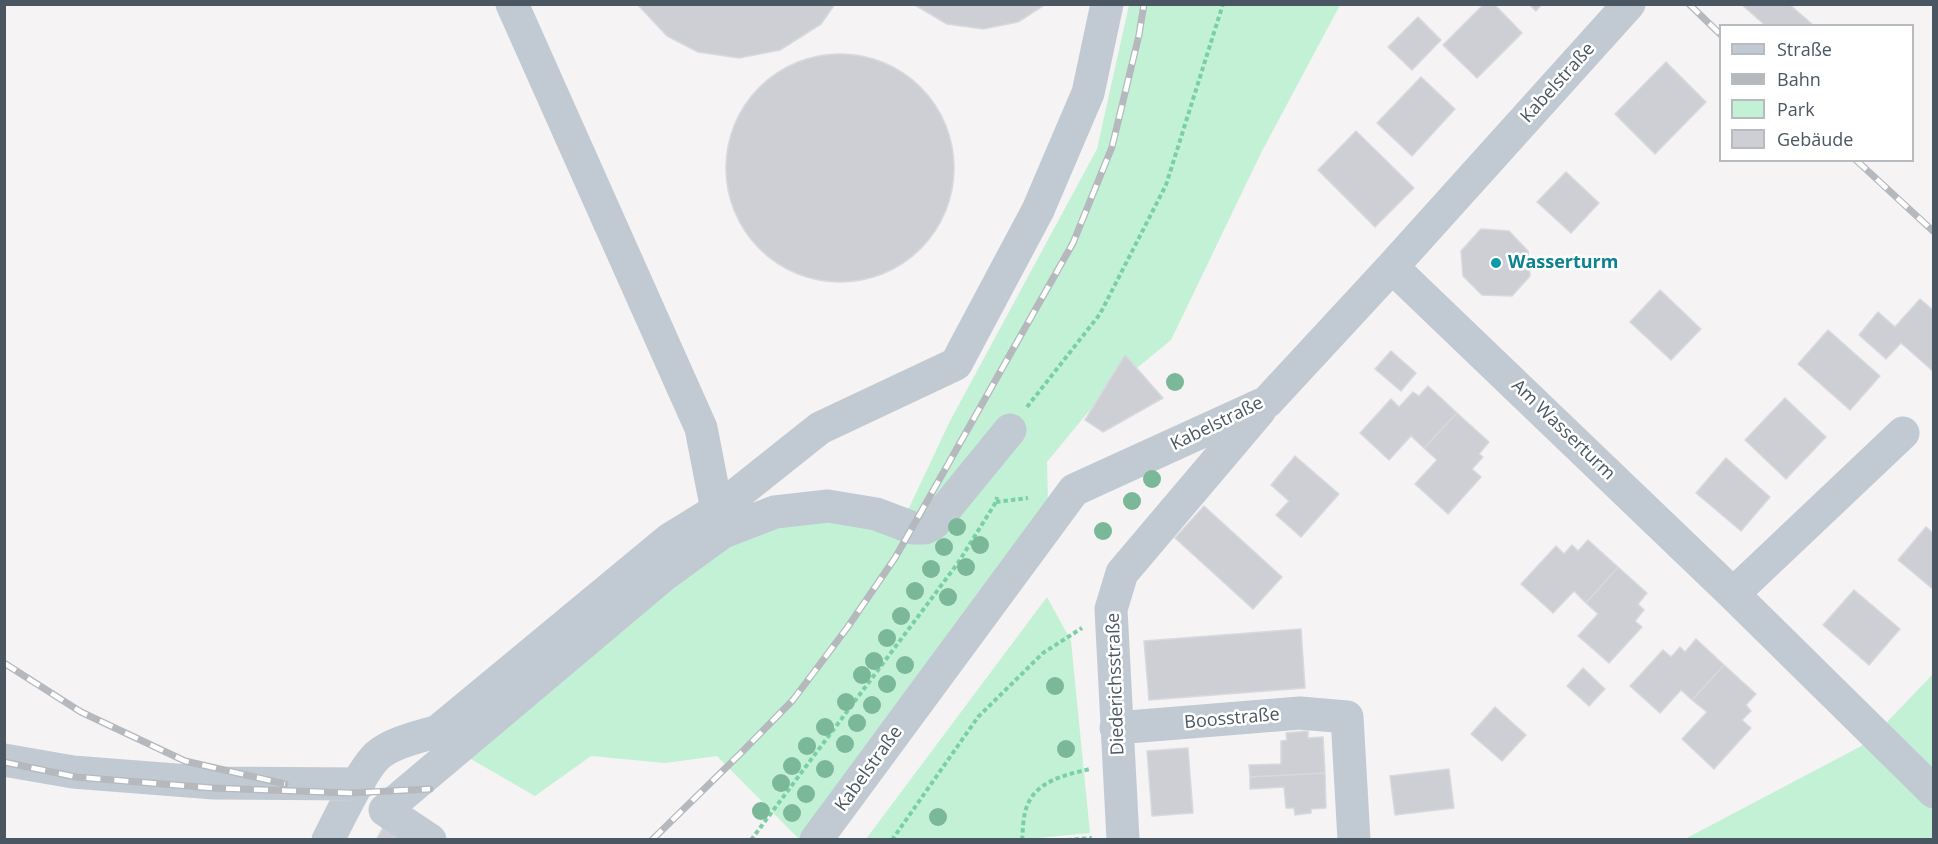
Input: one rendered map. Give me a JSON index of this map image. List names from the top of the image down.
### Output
{
  "streets": {
    "street": [
      "Kabelstraße",
      "Am Wasserturm",
      "Diederichsstraße",
      "Boosstraße"
    ]
  },
  "crossings": [
    ["Kabelstraße", "Am Wasserturm"],
    ["Kabelstraße", "Diederichsstraße"],
    ["Diederichsstraße", "Boosstraße"]
  ],
  "places": ["Wasserturm"],
  "legend": [
    "Straße",
    "Bahn",
    "Park",
    "Gebäude"
  ]
}
